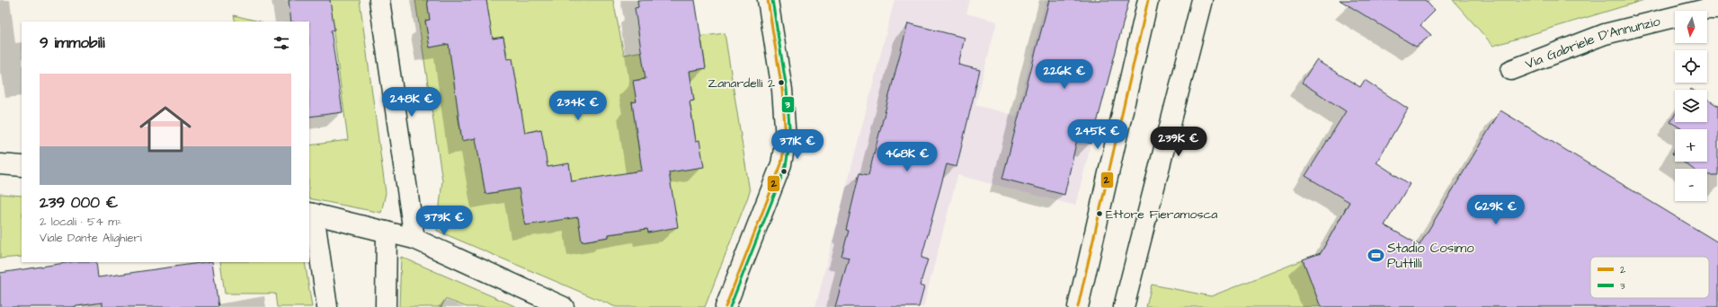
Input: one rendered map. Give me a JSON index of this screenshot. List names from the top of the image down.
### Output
{
  "streets": {
    "street": ["Via Gabriele D'Annunzio"]
  },
  "places": {
    "other": ["Zanardelli 2", "Ettore Fieramosca"],
    "sports": ["Stadio Cosimo Puttilli"]
  },
  "lines": ["transit line 2", "transit line 3"],
  "legend": ["2", "3"],
  "north": "bottom",
  "page": {
    "map_buttons": ["+", "−"],
    "heading": "9 immobili",
    "price": [
      "226K €",
      "248K €",
      "234K €",
      "245K €",
      "239K €",
      "371K €",
      "468K €",
      "629K €",
      "373K €"
    ],
    "list": [
      {
        "name": "239 000 €",
        "note": "2 locali · 54 m² · Viale Dante Alighieri"
      }
    ]
  }
}
